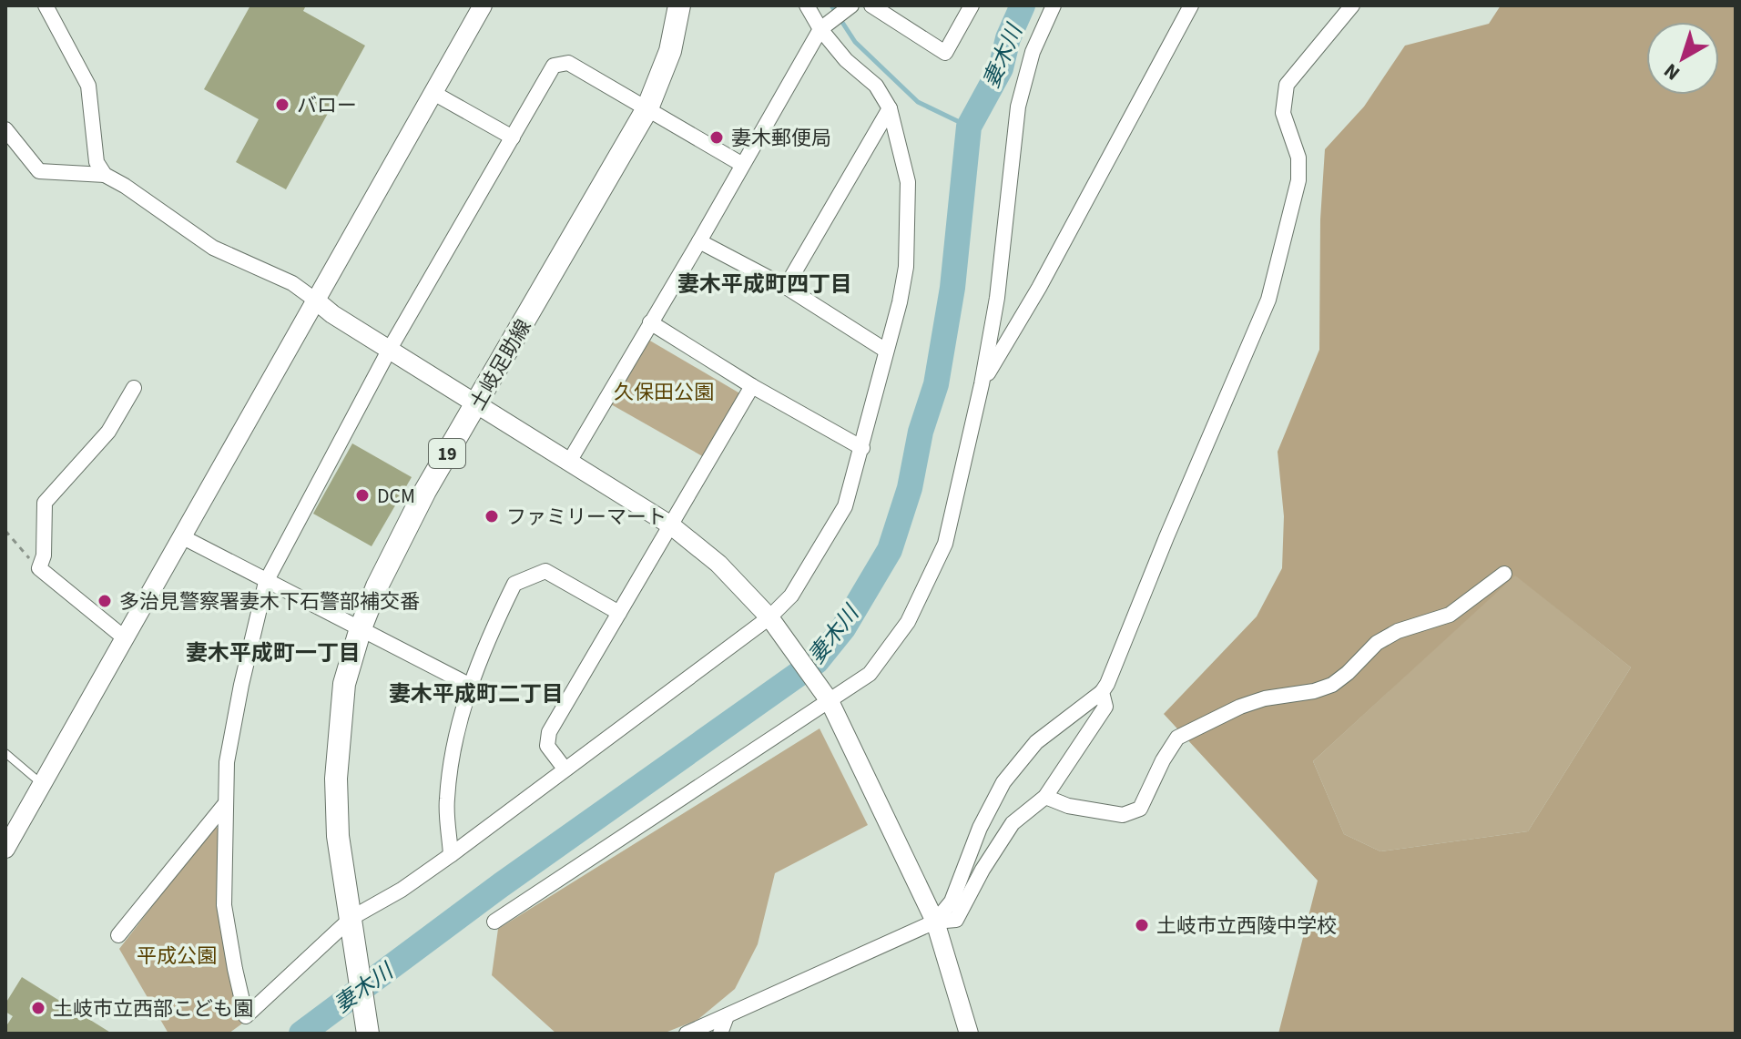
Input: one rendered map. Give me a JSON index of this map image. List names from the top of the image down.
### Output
{
  "streets": {
    "main road": ["土岐足助線", "19"]
  },
  "districts": ["妻木平成町四丁目", "妻木平成町一丁目", "妻木平成町二丁目"],
  "water": ["妻木川"],
  "parks": ["久保田公園", "平成公園"],
  "places": [
    "バロー",
    "妻木郵便局",
    "DCM",
    "ファミリーマート",
    "多治見警察署妻木下石警部補交番",
    "土岐市立西陵中学校",
    "土岐市立西部こども園"
  ],
  "north": "bottom left"
}
